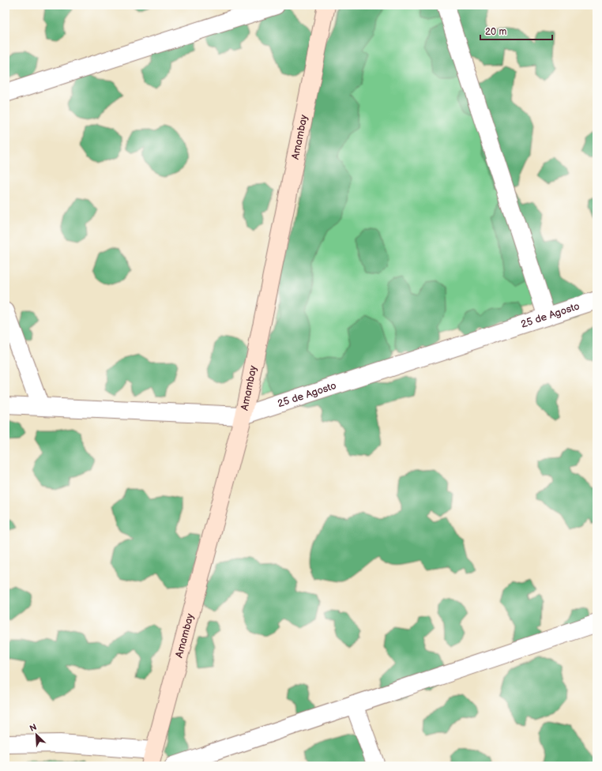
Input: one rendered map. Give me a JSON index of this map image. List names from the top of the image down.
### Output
{
  "streets": {
    "street": ["Amambay", "25 de Agosto"]
  },
  "crossings": [
    ["Amambay", "25 de Agosto"]
  ],
  "scale_bar": "20 m",
  "north": "top left"
}
